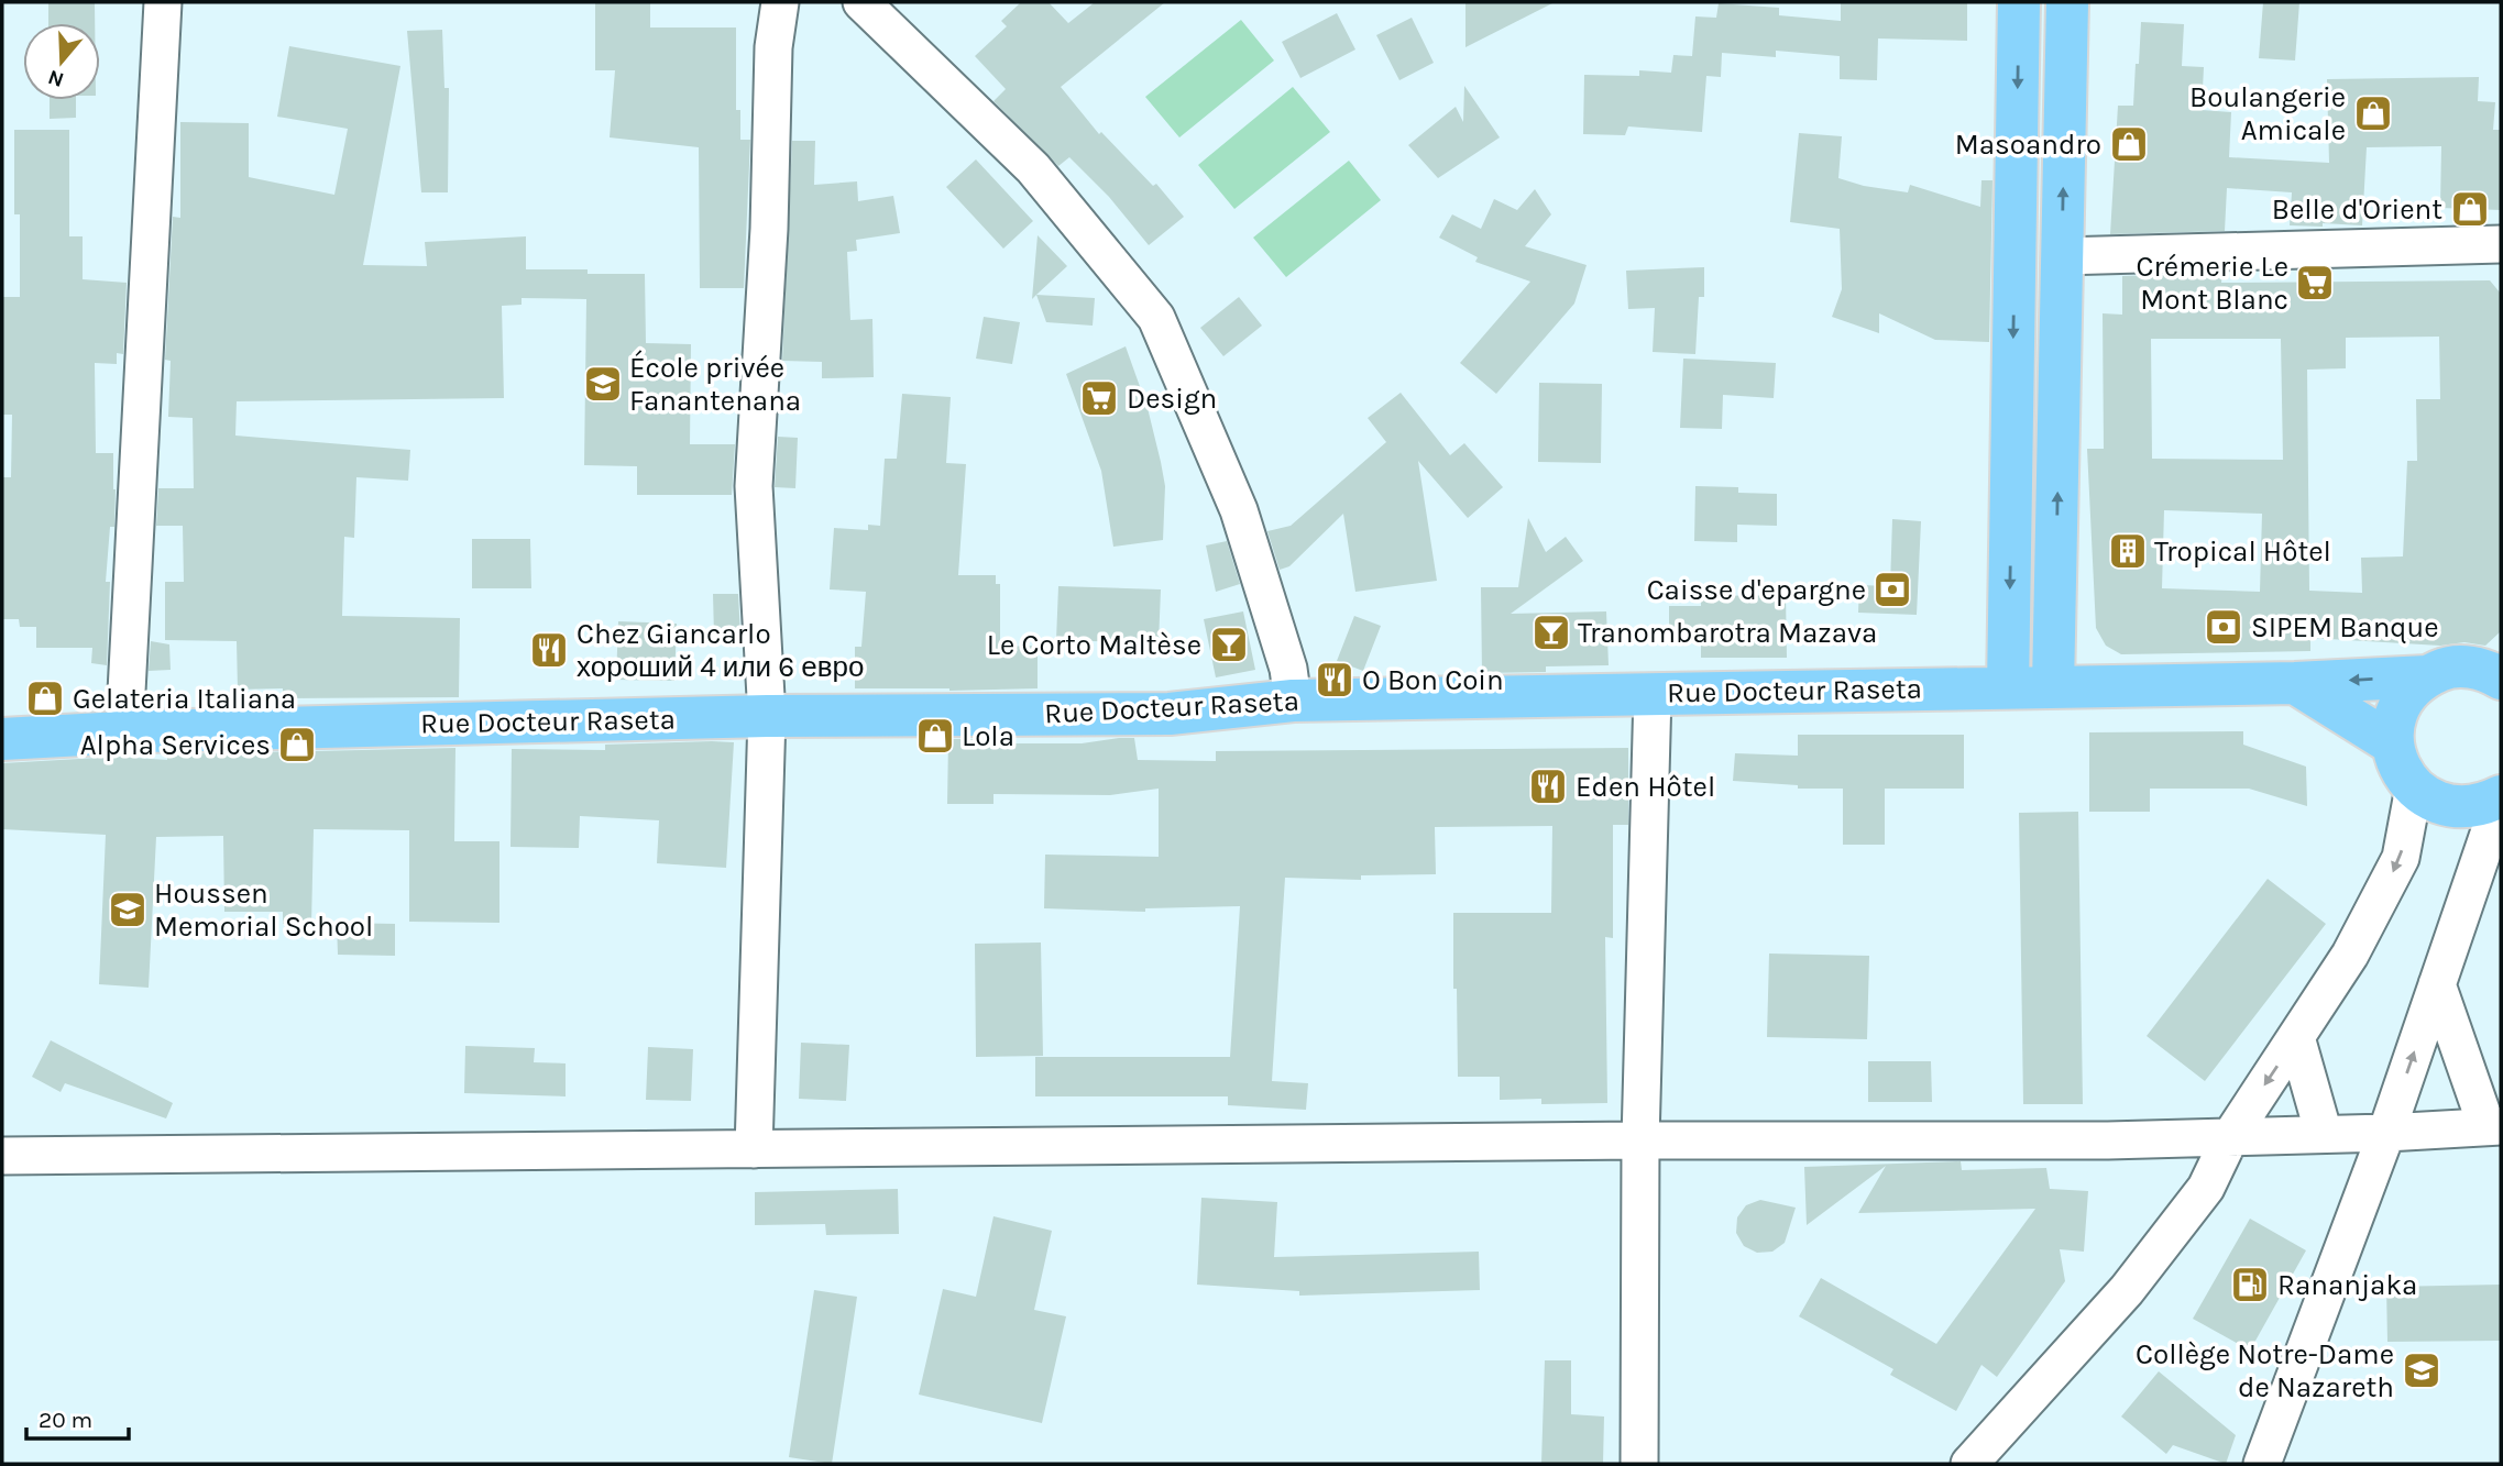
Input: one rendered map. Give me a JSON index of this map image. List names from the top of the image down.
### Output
{
  "streets": {
    "main road": ["Rue Docteur Raseta"]
  },
  "places": {
    "shop": [
      "Boulangerie Amicale",
      "Masoandro",
      "Belle d'Orient",
      "Gelateria Italiana",
      "Lola",
      "Alpha Services"
    ],
    "supermarket": ["Crémerie Le Mont Blanc", "Design"],
    "school or university": ["École privée Fanantenana", "Houssen Memorial School", "Collège Notre-Dame de Nazareth"],
    "building": ["Tropical Hôtel"],
    "bank": ["Caisse d'epargne", "SIPEM Banque"],
    "bar": ["Tranombarotra Mazava", "Le Corto Maltèse"],
    "restaurant": ["Chez Giancarlo хороший 4 или 6 евро", "O Bon Coin", "Eden Hôtel"],
    "fuel station": ["Rananjaka"]
  },
  "scale_bar": "20 m",
  "north": "bottom"
}
